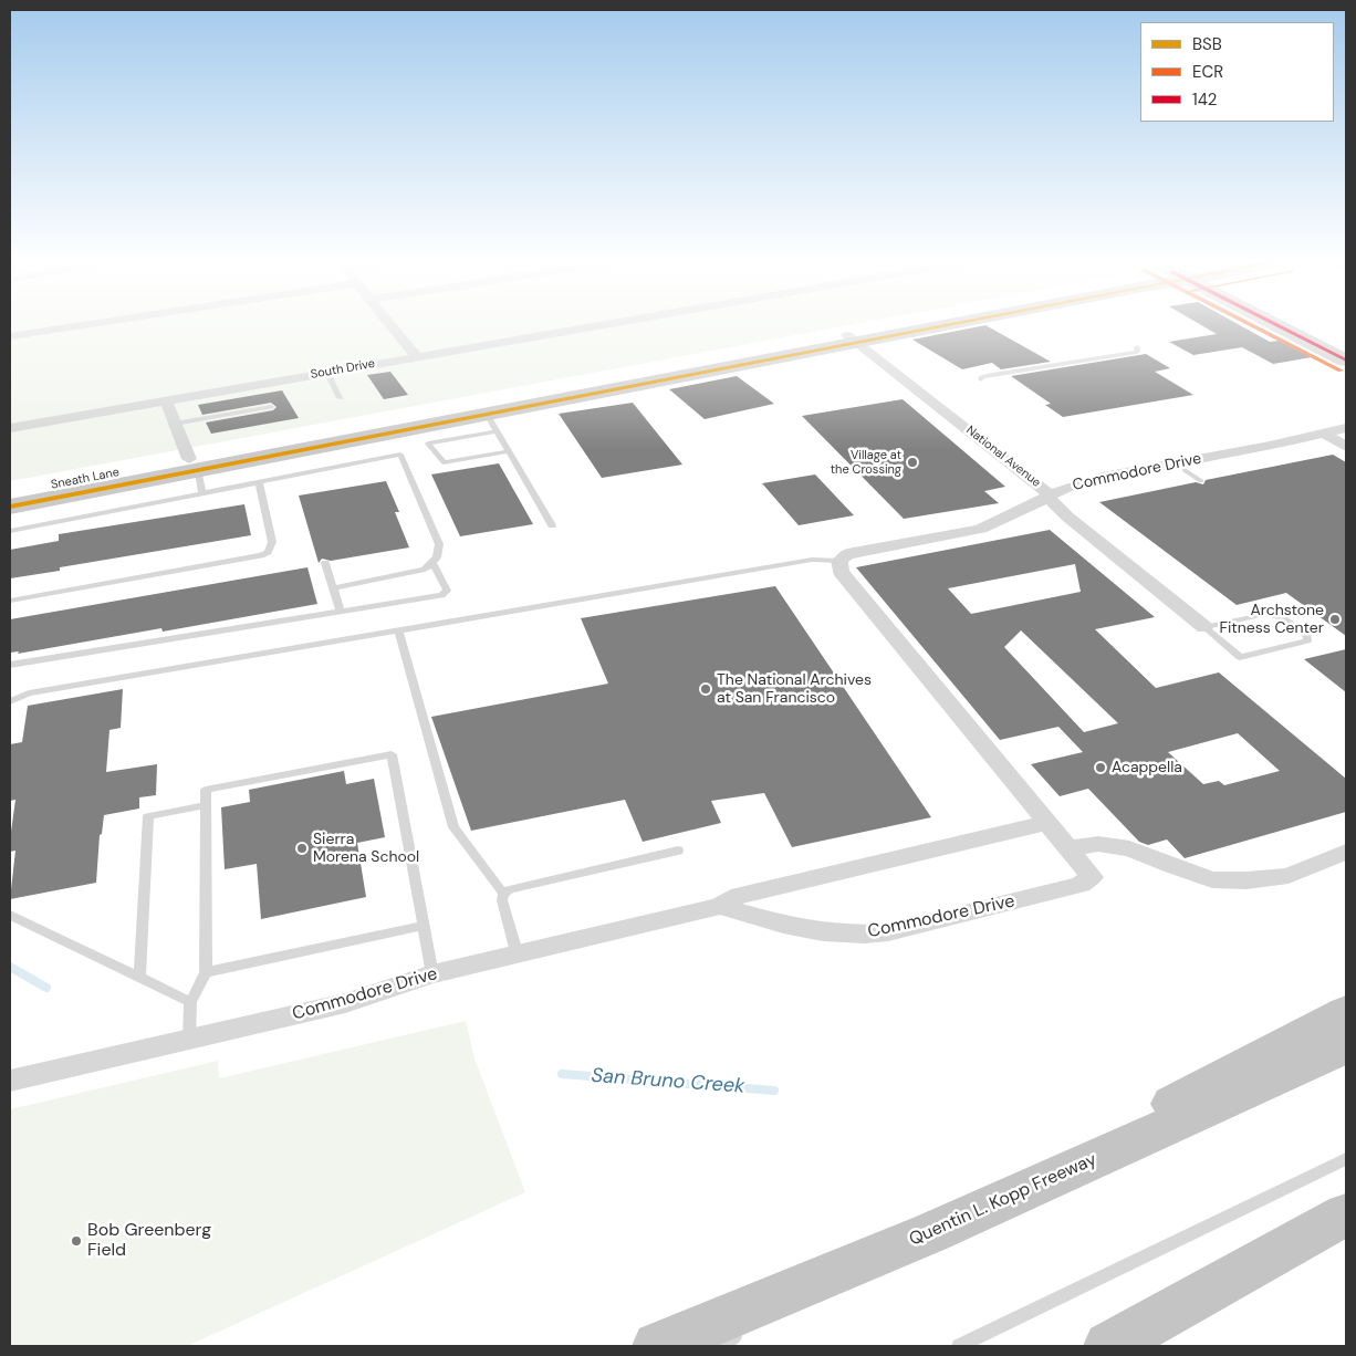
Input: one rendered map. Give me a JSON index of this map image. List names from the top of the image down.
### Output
{
  "streets": {
    "highway": ["Quentin L. Kopp Freeway"],
    "main road": ["Sneath Lane"],
    "street": ["South Drive", "National Avenue", "Commodore Drive"]
  },
  "crossings": [
    ["National Avenue", "Commodore Drive"],
    ["National Avenue", "Sneath Lane"]
  ],
  "water": ["San Bruno Creek"],
  "places": [
    "Village at the Crossing",
    "Archstone Fitness Center",
    "The National Archives at San Francisco",
    "Acappella",
    "Sierra Morena School",
    "Bob Greenberg Field"
  ],
  "lines": ["transit line BSB", "transit line ECR", "transit line 142"],
  "legend": ["BSB", "ECR", "142"]
}
